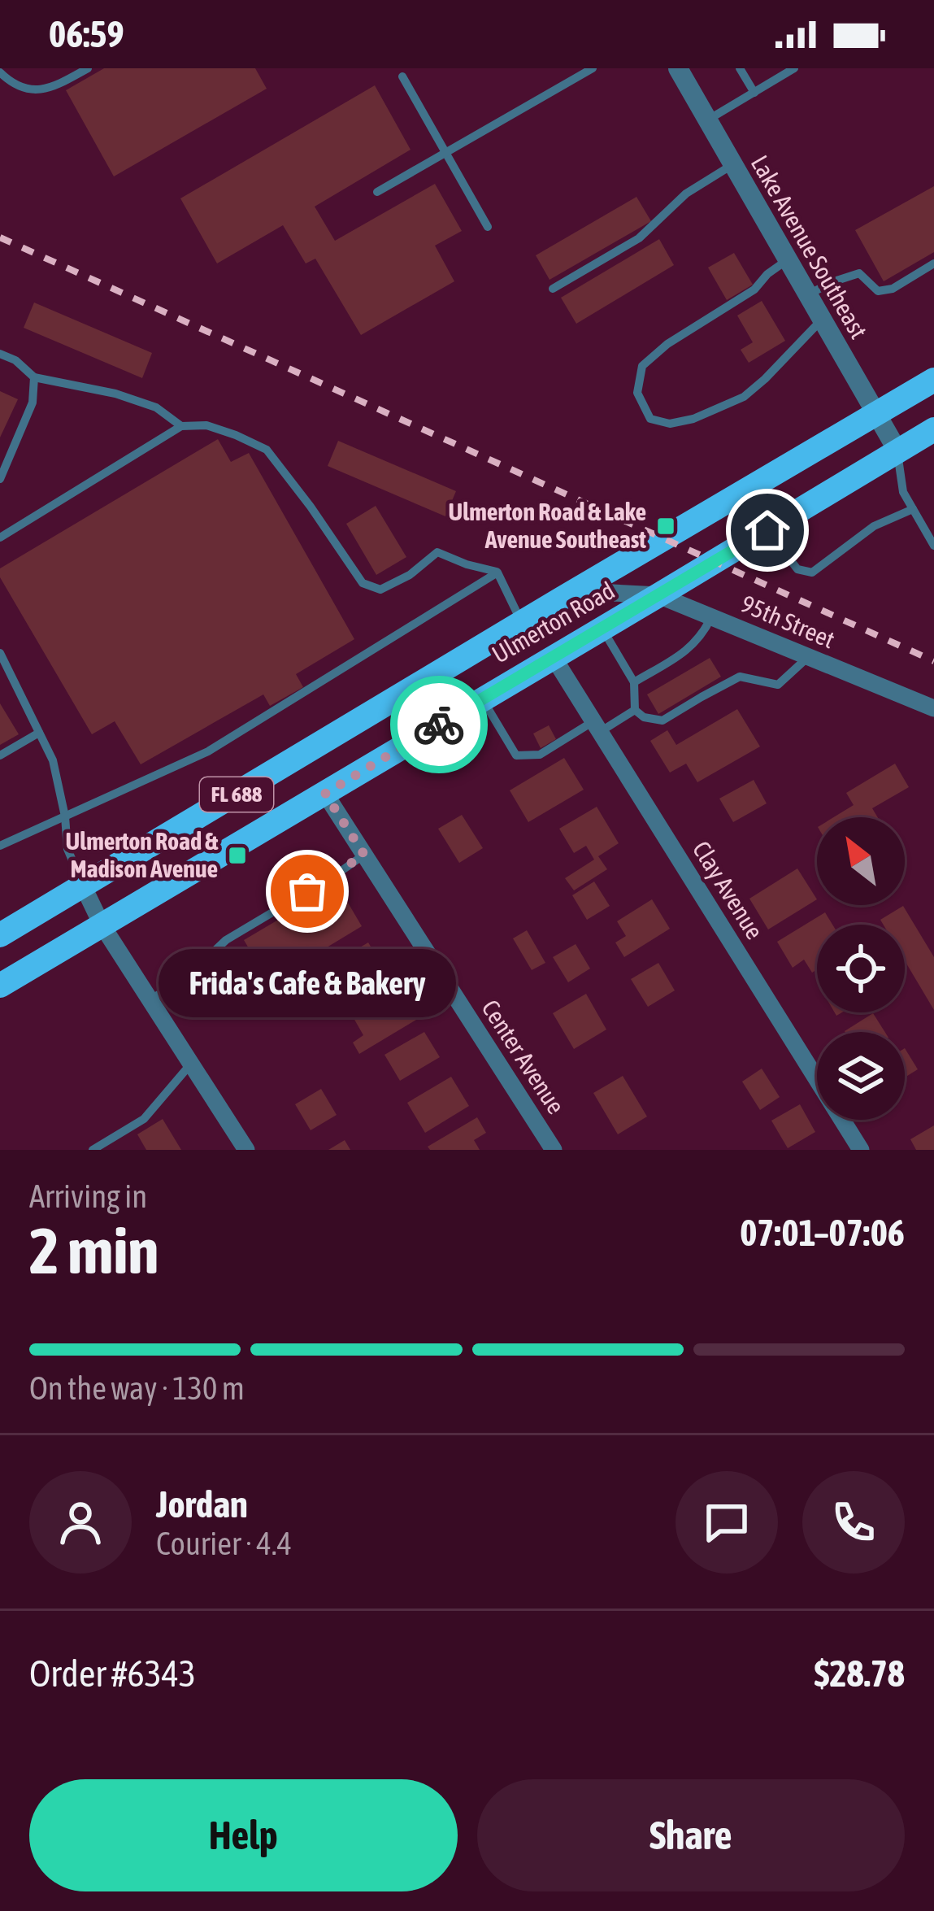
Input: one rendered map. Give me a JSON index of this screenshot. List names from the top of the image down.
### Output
{
  "streets": {
    "main road": ["Ulmerton Road", "FL 688"],
    "street": [
      "Lake Avenue Southeast",
      "95th Street",
      "Clay Avenue",
      "Center Avenue"
    ]
  },
  "crossings": [
    ["Lake Avenue Southeast", "Ulmerton Road"],
    ["95th Street", "Ulmerton Road"],
    ["Ulmerton Road", "Clay Avenue"],
    ["Ulmerton Road", "Center Avenue"]
  ],
  "places": {
    "transit": ["Ulmerton Road & Lake Avenue Southeast", "Ulmerton Road & Madison Avenue"],
    "other": ["Frida's Cafe & Bakery"]
  },
  "north": "top left",
  "page": {
    "status": "06:59",
    "bubble": "Frida's Cafe & Bakery",
    "heading": ["2 min", "Arriving in", "07:01–07:06"],
    "panel": [
      "Jordan",
      "Courier · 4.4",
      "Order #6343",
      "$28.78"
    ],
    "bar": "On the way · 130 m",
    "buttons": ["Help", "Share"]
  }
}
